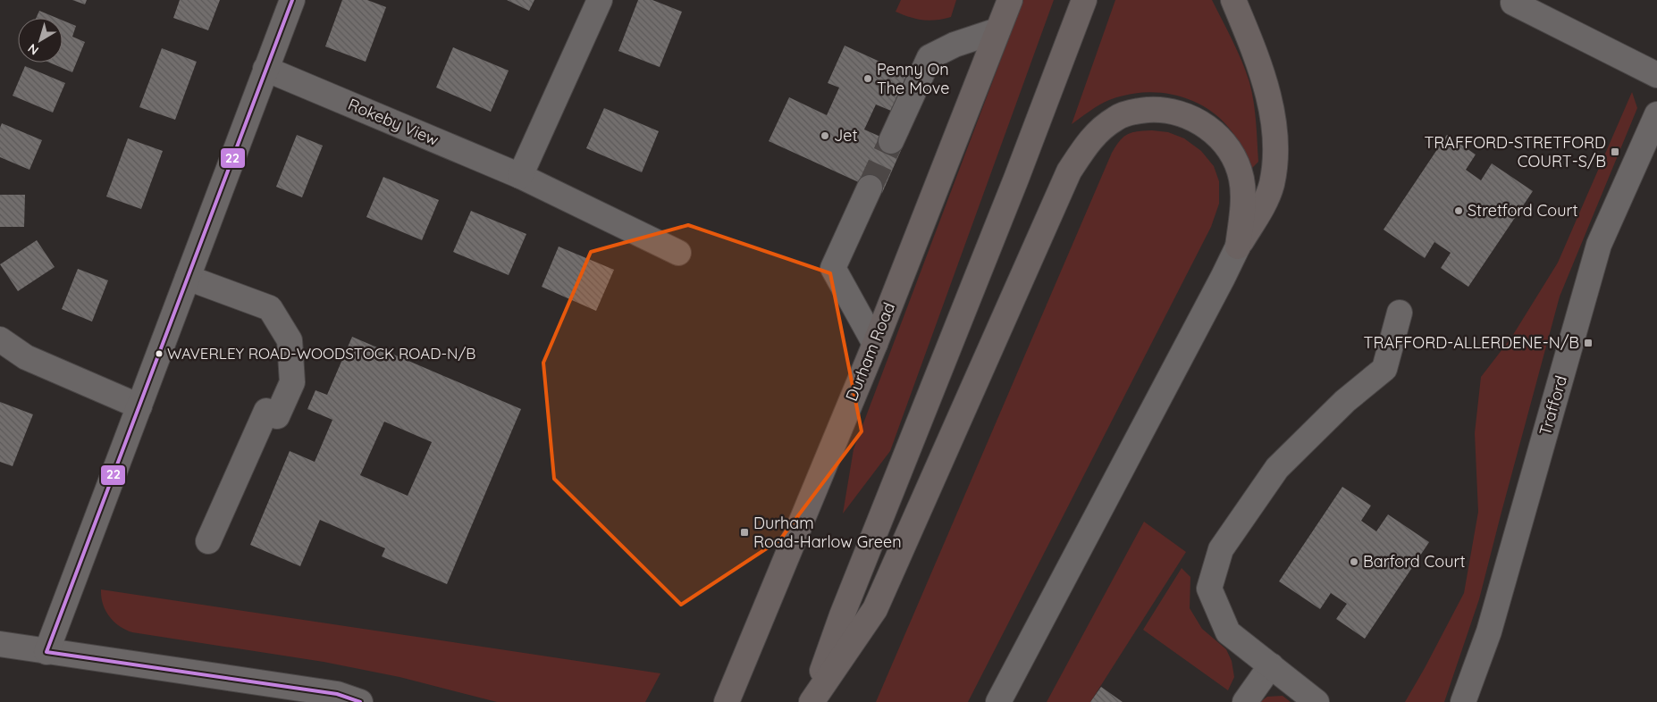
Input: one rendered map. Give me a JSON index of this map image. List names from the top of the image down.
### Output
{
  "streets": {
    "main road": ["Durham Road"],
    "street": ["Rokeby View", "Trafford"]
  },
  "places": {
    "other": [
      "Penny On The Move",
      "Jet",
      "Stretford Court",
      "WAVERLEY ROAD-WOODSTOCK ROAD-N/B",
      "Barford Court"
    ],
    "transit": ["TRAFFORD-STRETFORD COURT-S/B", "TRAFFORD-ALLERDENE-N/B", "Durham Road-Harlow Green"]
  },
  "lines": ["transit line 22"],
  "north": "bottom left"
}
